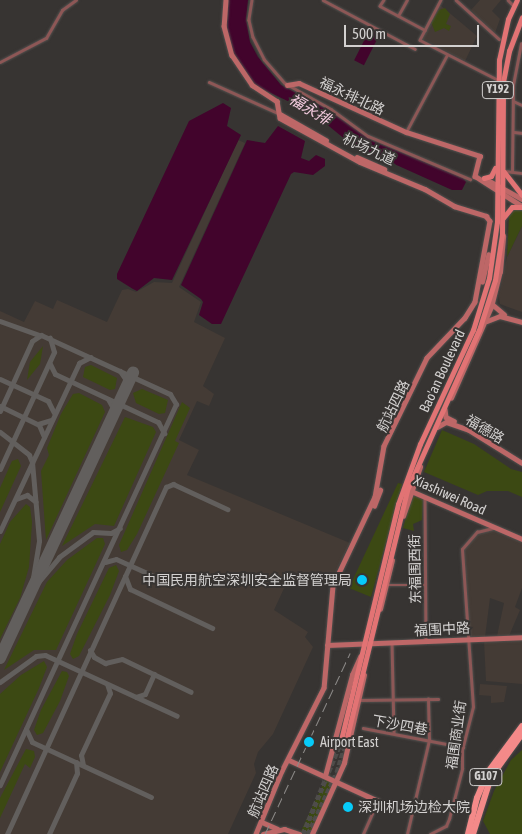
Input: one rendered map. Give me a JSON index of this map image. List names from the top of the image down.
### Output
{
  "streets": {
    "highway": ["G107"],
    "main road": [
      "Y192",
      "福永排北路",
      "机场九道",
      "Bao'an Boulevard",
      "航站四路",
      "福德路",
      "Xiashiwei Road",
      "福围中路"
    ],
    "street": ["东福围西街", "下沙四巷", "福围商业街"]
  },
  "crossings": [
    ["机场九道", "航站四路"],
    ["Bao'an Boulevard", "Xiashiwei Road"],
    ["Bao'an Boulevard", "福围中路"],
    ["航站四路", "福围中路"],
    ["Xiashiwei Road", "东福围西街"],
    ["Xiashiwei Road", "福围商业街"],
    ["东福围西街", "福围中路"],
    ["福围中路", "福围商业街"],
    ["下沙四巷", "福围商业街"]
  ],
  "water": ["福永排"],
  "places": ["中国民用航空深圳安全监督管理局", "Airport East", "深圳机场边检大院"],
  "scale_bar": "500 m"
}
